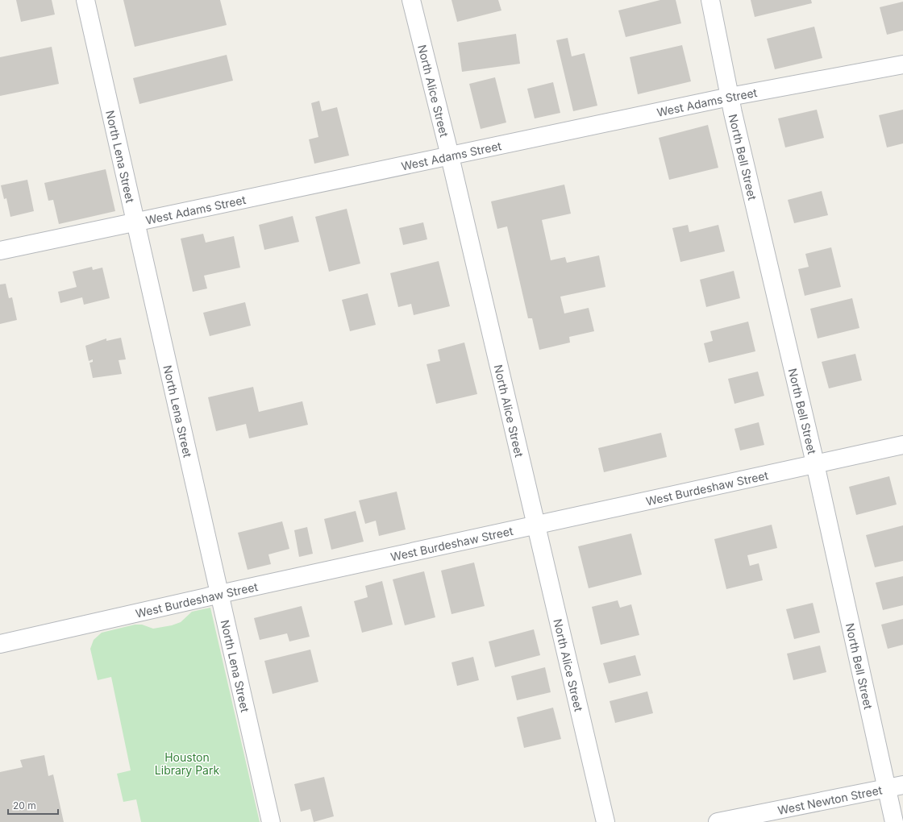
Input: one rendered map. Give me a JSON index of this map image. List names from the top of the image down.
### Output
{
  "streets": {
    "street": [
      "North Alice Street",
      "West Adams Street",
      "North Lena Street",
      "North Bell Street",
      "West Burdeshaw Street",
      "West Newton Street"
    ]
  },
  "crossings": [
    ["North Alice Street", "West Adams Street"],
    ["North Alice Street", "West Burdeshaw Street"],
    ["West Adams Street", "North Lena Street"],
    ["West Adams Street", "North Bell Street"],
    ["North Lena Street", "West Burdeshaw Street"],
    ["North Bell Street", "West Burdeshaw Street"],
    ["North Bell Street", "West Newton Street"]
  ],
  "parks": ["Houston Library Park"],
  "scale_bar": "20 m"
}
